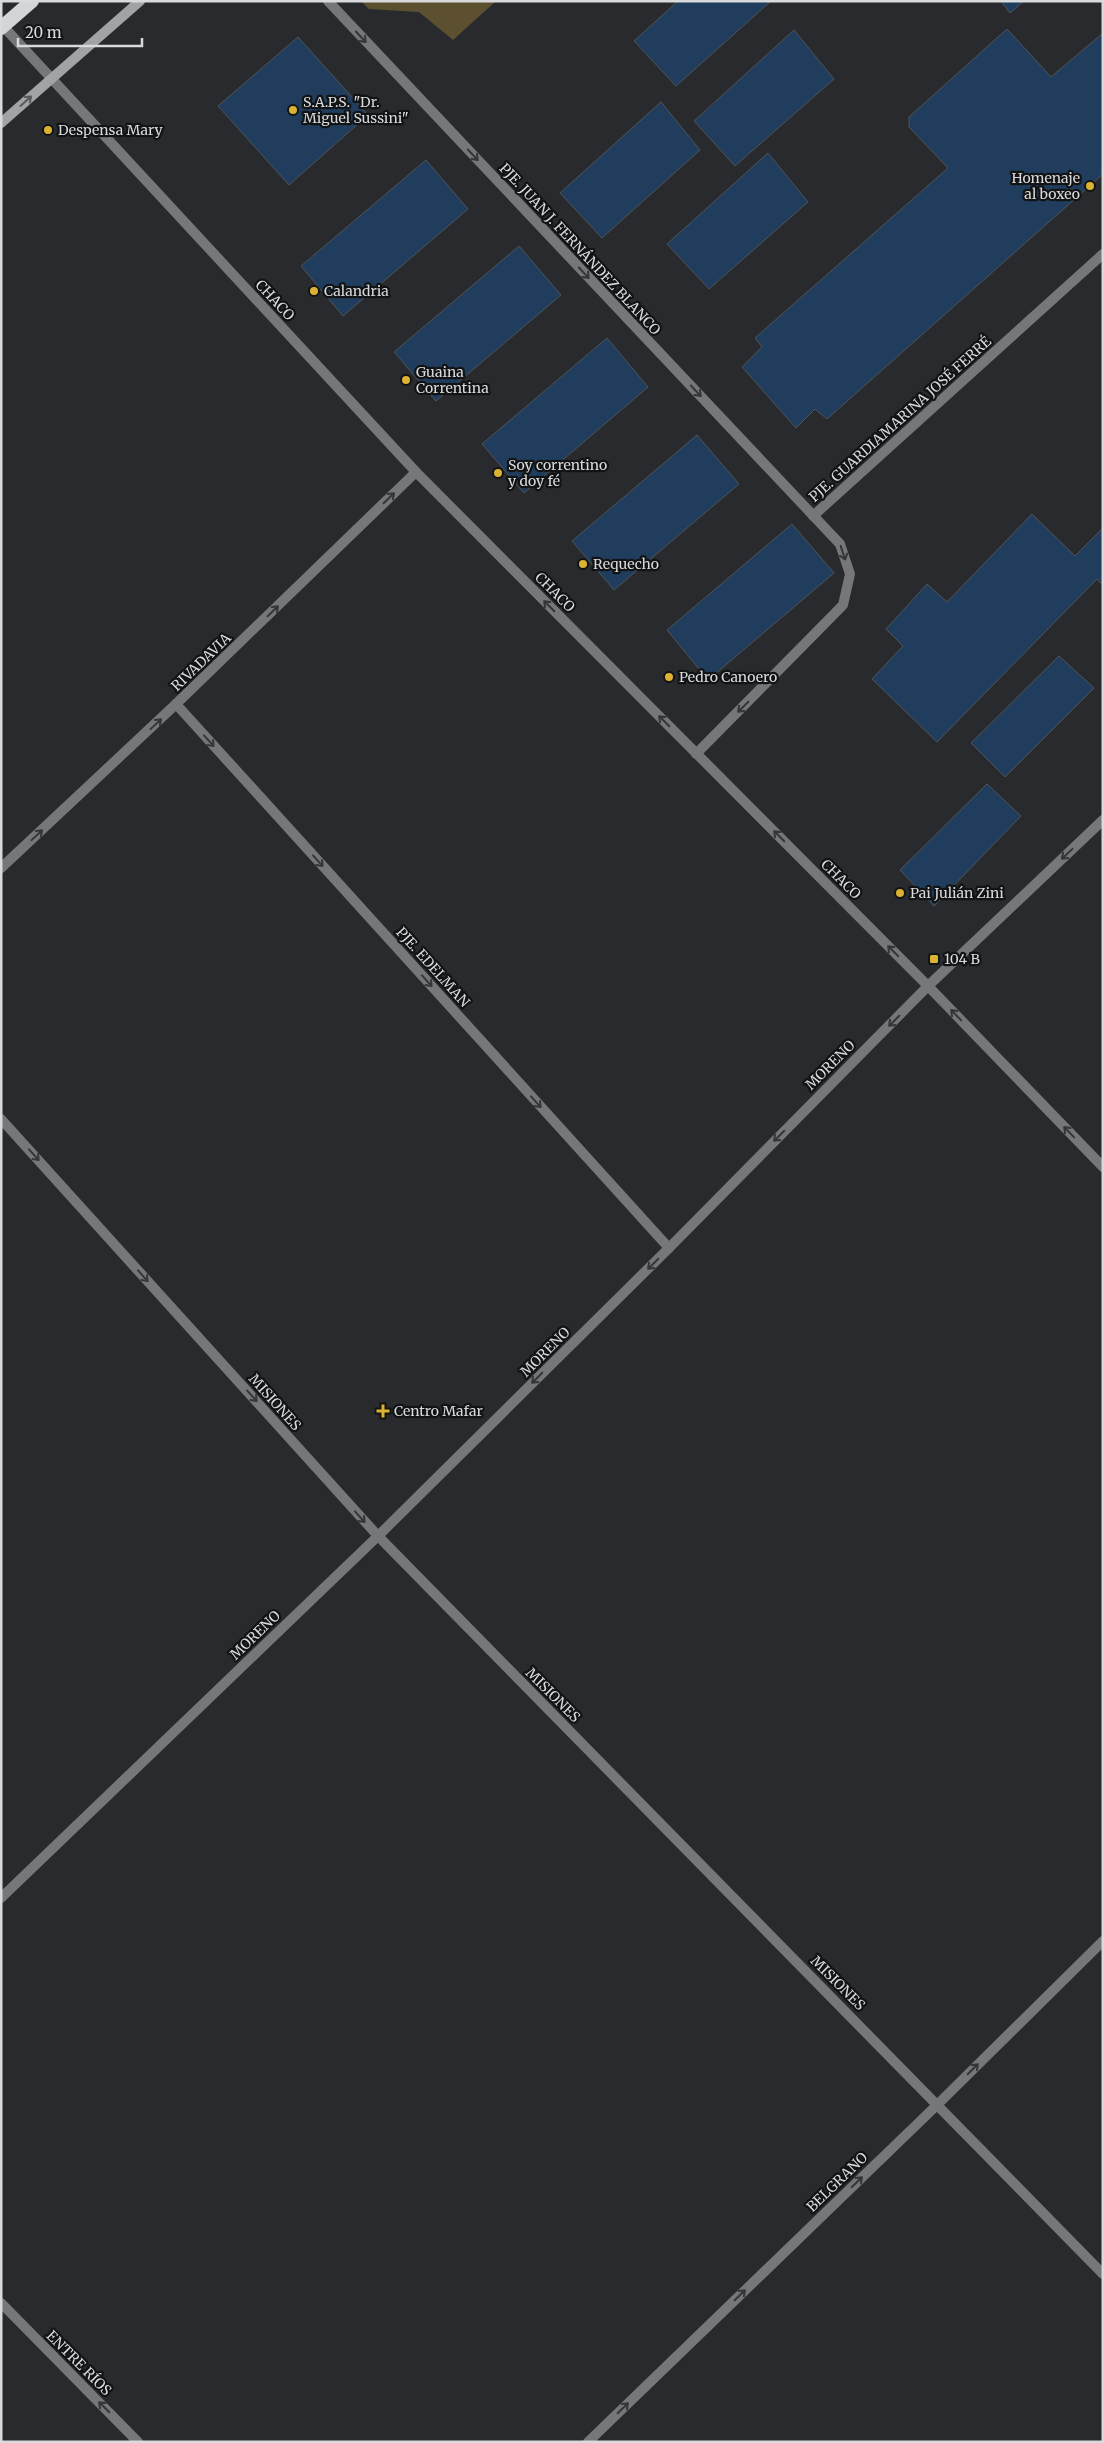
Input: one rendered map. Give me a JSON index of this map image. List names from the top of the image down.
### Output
{
  "streets": {
    "street": [
      "PJE. JUAN J. FERNÁNDEZ BLANCO",
      "CHACO",
      "PJE. GUARDIAMARINA JOSÉ FERRÉ",
      "RIVADAVIA",
      "PJE. EDELMAN",
      "MORENO",
      "MISIONES",
      "BELGRANO",
      "ENTRE RÍOS"
    ]
  },
  "crossings": [
    ["PJE. JUAN J. FERNÁNDEZ BLANCO", "PJE. GUARDIAMARINA JOSÉ FERRÉ"],
    ["CHACO", "PJE. GUARDIAMARINA JOSÉ FERRÉ"],
    ["CHACO", "RIVADAVIA"],
    ["CHACO", "MORENO"],
    ["RIVADAVIA", "PJE. EDELMAN"],
    ["PJE. EDELMAN", "MORENO"],
    ["MORENO", "MISIONES"],
    ["MISIONES", "BELGRANO"]
  ],
  "one_way": [
    "PJE. JUAN J. FERNÁNDEZ BLANCO",
    "CHACO",
    "PJE. GUARDIAMARINA JOSÉ FERRÉ",
    "RIVADAVIA",
    "PJE. EDELMAN",
    "MORENO",
    "MISIONES",
    "BELGRANO",
    "ENTRE RÍOS"
  ],
  "places": {
    "other": [
      "S.A.P.S. \"Dr. Miguel Sussini\"",
      "Despensa Mary",
      "Homenaje al boxeo",
      "Calandria",
      "Guaina Correntina",
      "Soy correntino y doy fé",
      "Requecho",
      "Pedro Canoero",
      "Pai Julián Zini"
    ],
    "transit": ["104 B"],
    "health": ["Centro Mafar"]
  },
  "scale_bar": "20 m"
}
